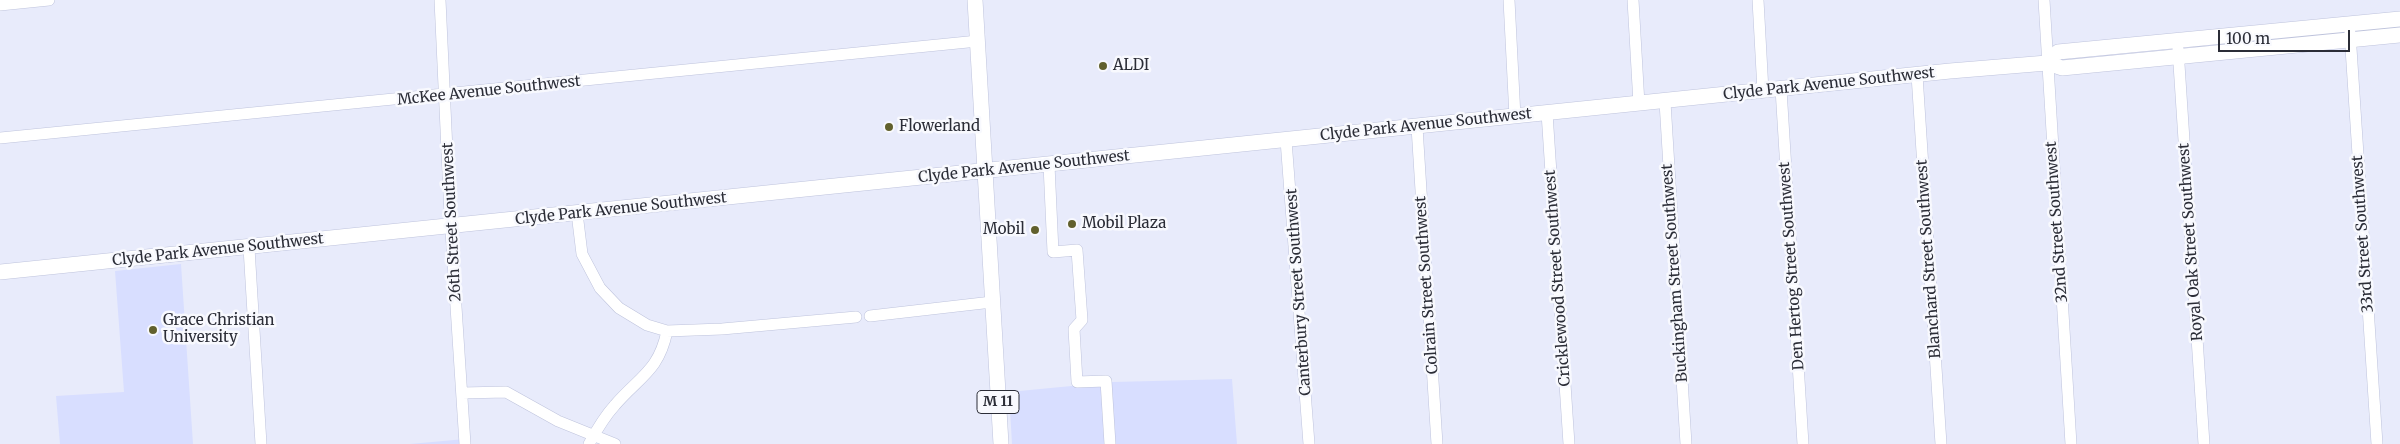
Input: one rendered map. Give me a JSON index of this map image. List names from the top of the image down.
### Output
{
  "streets": {
    "main road": ["Clyde Park Avenue Southwest", "M 11"],
    "street": [
      "McKee Avenue Southwest",
      "26th Street Southwest",
      "32nd Street Southwest",
      "33rd Street Southwest",
      "Royal Oak Street Southwest",
      "Blanchard Street Southwest",
      "Den Hertog Street Southwest",
      "Buckingham Street Southwest",
      "Cricklewood Street Southwest",
      "Colrain Street Southwest",
      "Canterbury Street Southwest"
    ]
  },
  "crossings": [
    ["Clyde Park Avenue Southwest", "26th Street Southwest"],
    ["Clyde Park Avenue Southwest", "32nd Street Southwest"],
    ["Clyde Park Avenue Southwest", "33rd Street Southwest"],
    ["Clyde Park Avenue Southwest", "Royal Oak Street Southwest"],
    ["Clyde Park Avenue Southwest", "Blanchard Street Southwest"],
    ["Clyde Park Avenue Southwest", "Den Hertog Street Southwest"],
    ["Clyde Park Avenue Southwest", "Buckingham Street Southwest"],
    ["Clyde Park Avenue Southwest", "Cricklewood Street Southwest"],
    ["Clyde Park Avenue Southwest", "Colrain Street Southwest"],
    ["Clyde Park Avenue Southwest", "Canterbury Street Southwest"],
    ["Clyde Park Avenue Southwest", "M 11"],
    ["McKee Avenue Southwest", "26th Street Southwest"],
    ["McKee Avenue Southwest", "M 11"]
  ],
  "places": [
    "ALDI",
    "Flowerland",
    "Mobil Plaza",
    "Mobil",
    "Grace Christian University"
  ],
  "scale_bar": "100 m"
}
